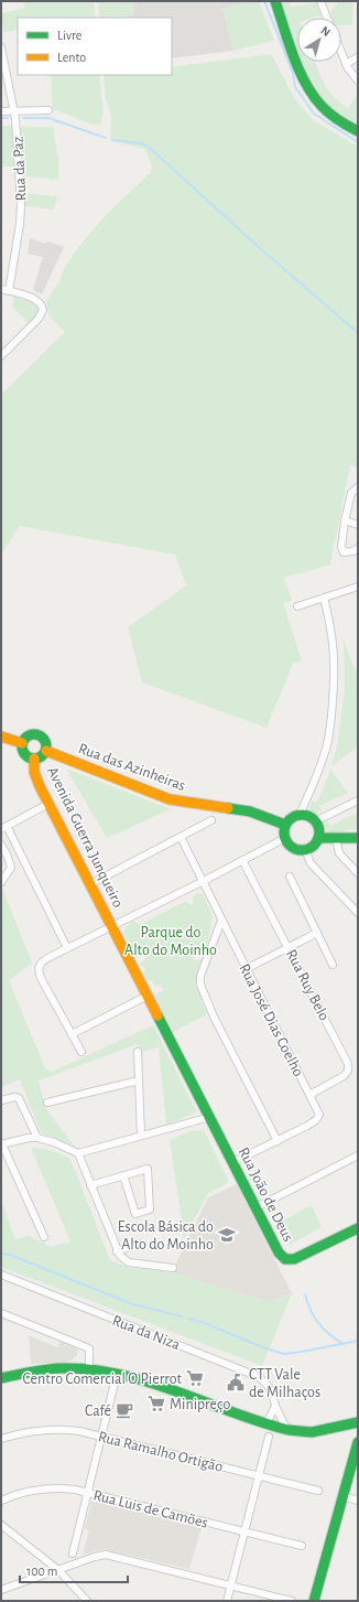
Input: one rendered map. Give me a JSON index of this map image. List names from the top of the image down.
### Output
{
  "streets": {
    "street": [
      "Rua da Paz",
      "Rua das Azinheiras",
      "Avenida Guerra Junqueiro",
      "Rua Ruy Belo",
      "Rua José Dias Coelho",
      "Rua João de Deus",
      "Rua da Niza",
      "Rua Ramalho Ortigão",
      "Rua Luis de Camões"
    ]
  },
  "crossings": [
    ["Rua das Azinheiras", "Avenida Guerra Junqueiro"],
    ["Avenida Guerra Junqueiro", "Rua João de Deus"],
    ["Rua Ruy Belo", "Rua José Dias Coelho"],
    ["Rua José Dias Coelho", "Rua João de Deus"]
  ],
  "parks": ["Parque do Alto do Moinho"],
  "places": {
    "school or university": ["Escola Básica do Alto do Moinho"],
    "supermarket": ["Centro Comercial O Pierrot", "Minipreço"],
    "public building": ["CTT Vale de Milhaços"],
    "cafe": ["Café"]
  },
  "legend": ["Livre", "Lento"],
  "scale_bar": "100 m",
  "north": "top right"
}
